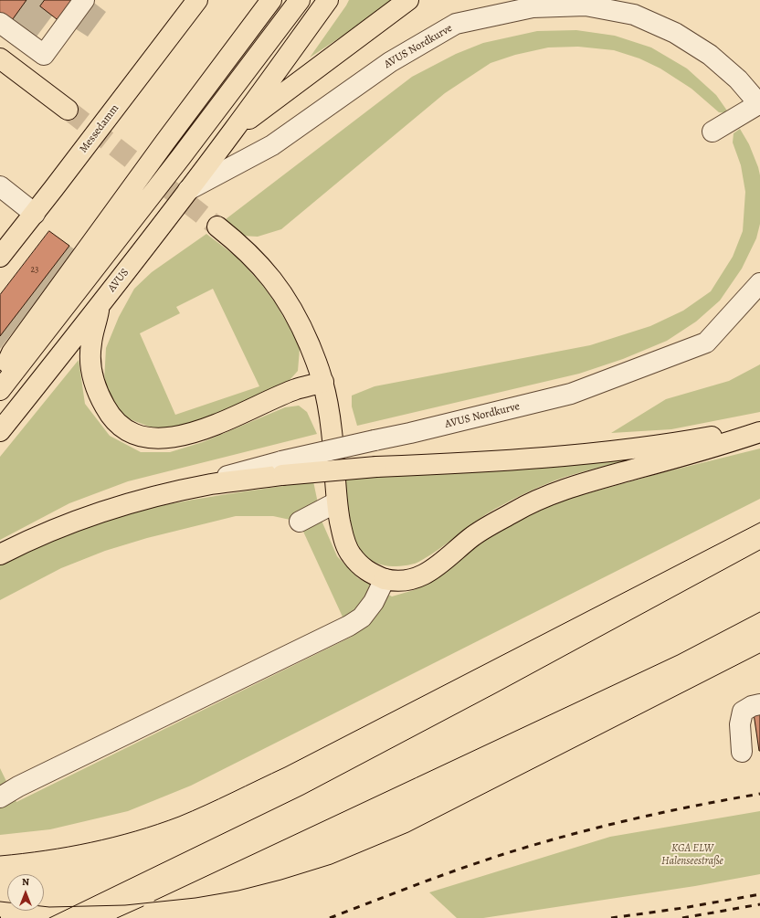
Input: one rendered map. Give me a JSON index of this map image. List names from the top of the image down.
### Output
{
  "streets": {
    "main road": ["Messedamm", "AVUS"],
    "lane": ["AVUS Nordkurve"]
  },
  "crossings": [
    ["AVUS Nordkurve", "AVUS"]
  ],
  "parks": ["KGA ELW Halenseestraße"],
  "house_numbers": ["23"],
  "north": "top"
}
